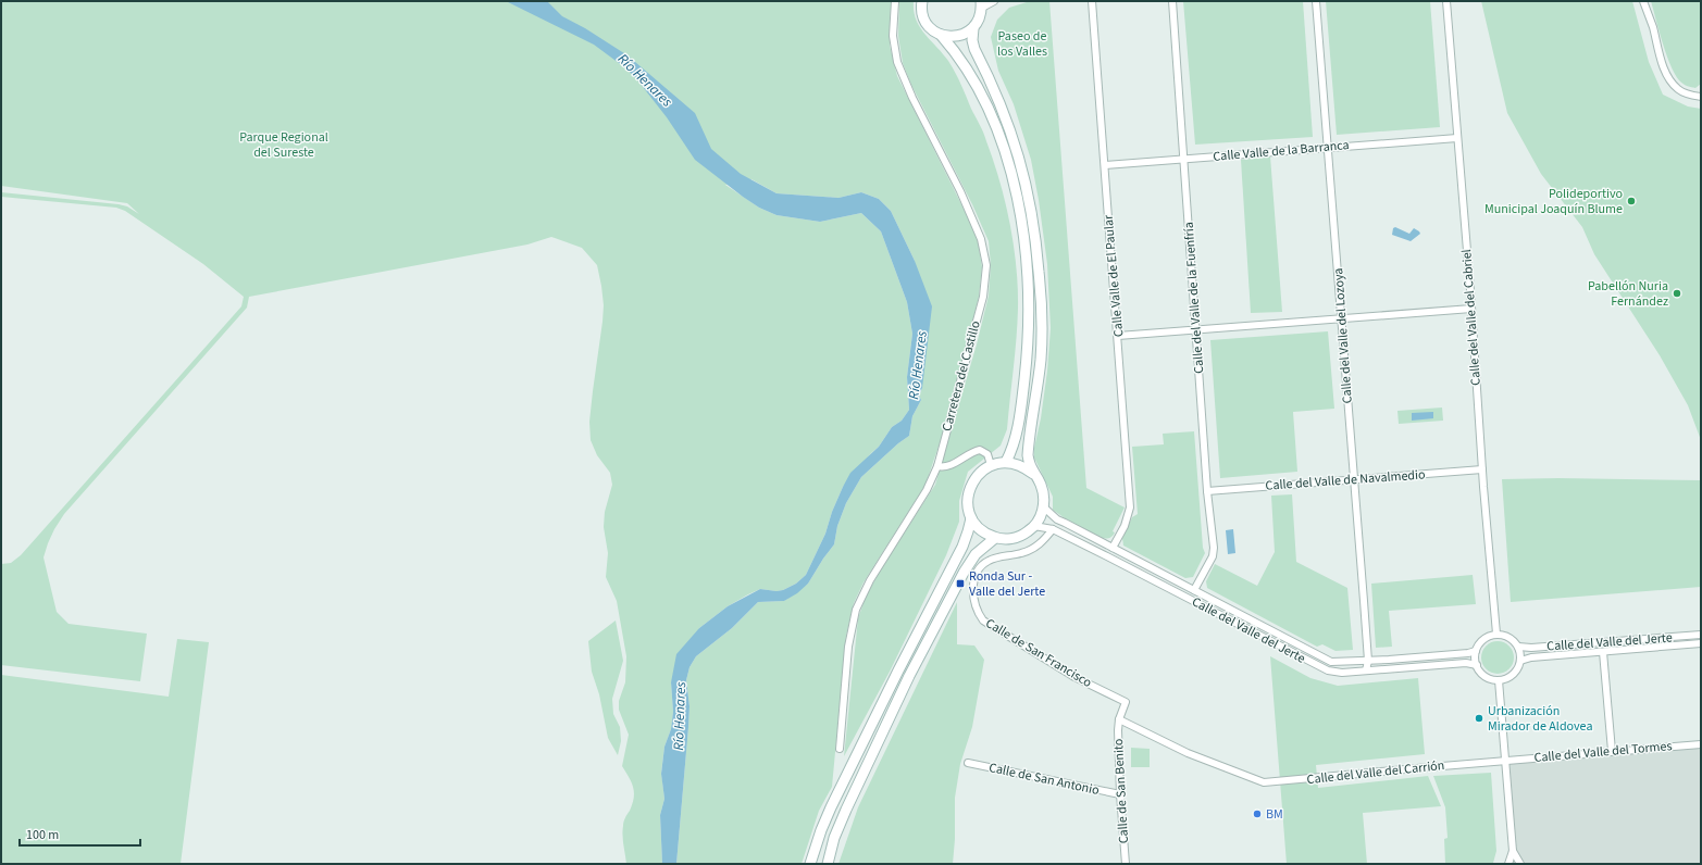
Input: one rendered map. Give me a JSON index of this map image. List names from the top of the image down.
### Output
{
  "streets": {
    "street": [
      "Calle Valle de la Barranca",
      "Calle Valle de El Paular",
      "Calle del Valle de la Fuenfría",
      "Calle del Valle del Cabriel",
      "Calle del Valle del Lozoya",
      "Carretera del Castillo",
      "Calle del Valle de Navalmedio",
      "Calle del Valle del Jerte",
      "Calle de San Francisco",
      "Calle del Valle del Tormes",
      "Calle del Valle del Carrión",
      "Calle de San Antonio",
      "Calle de San Benito"
    ]
  },
  "crossings": [
    ["Calle Valle de la Barranca", "Calle Valle de El Paular"],
    ["Calle Valle de la Barranca", "Calle del Valle de la Fuenfría"],
    ["Calle Valle de la Barranca", "Calle del Valle del Cabriel"],
    ["Calle Valle de la Barranca", "Calle del Valle del Lozoya"],
    ["Calle Valle de El Paular", "Calle del Valle del Jerte"],
    ["Calle del Valle de la Fuenfría", "Calle del Valle de Navalmedio"],
    ["Calle del Valle de la Fuenfría", "Calle del Valle del Jerte"],
    ["Calle del Valle del Cabriel", "Calle del Valle de Navalmedio"],
    ["Calle del Valle del Cabriel", "Calle del Valle del Jerte"],
    ["Calle del Valle del Lozoya", "Calle del Valle de Navalmedio"],
    ["Calle del Valle del Lozoya", "Calle del Valle del Jerte"],
    ["Calle del Valle del Jerte", "Calle de San Francisco"],
    ["Calle de San Francisco", "Calle del Valle del Carrión"],
    ["Calle de San Francisco", "Calle de San Benito"],
    ["Calle del Valle del Tormes", "Calle del Valle del Carrión"],
    ["Calle del Valle del Carrión", "Calle de San Benito"],
    ["Calle de San Antonio", "Calle de San Benito"]
  ],
  "water": ["Río Henares"],
  "parks": ["Paseo de los Valles", "Parque Regional del Sureste"],
  "places": {
    "other": [
      "Polideportivo Municipal Joaquín Blume",
      "Pabellón Nuria Fernández",
      "Urbanización Mirador de Aldovea",
      "BM"
    ],
    "transit": ["Ronda Sur - Valle del Jerte"]
  },
  "scale_bar": "100 m"
}
